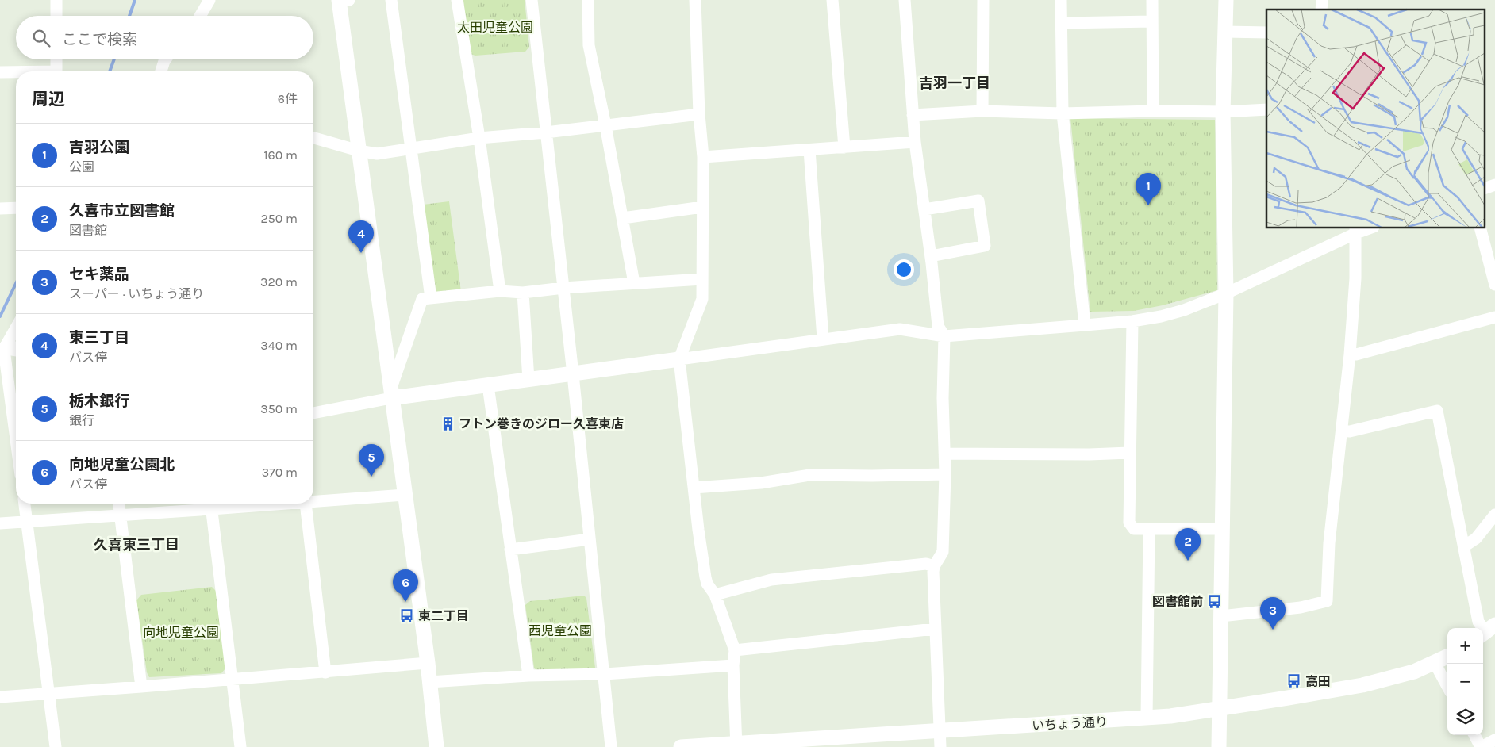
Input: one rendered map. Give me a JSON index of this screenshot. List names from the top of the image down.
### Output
{
  "streets": {
    "street": ["いちょう通り"]
  },
  "districts": ["吉羽一丁目", "久喜東三丁目"],
  "parks": ["太田児童公園", "西児童公園", "向地児童公園"],
  "places": {
    "building": ["フトン巻きのジロー久喜東店"],
    "bus stop": ["図書館前", "東二丁目", "高田"]
  },
  "page": {
    "search": "ここで検索",
    "heading": ["周辺", "6件"],
    "list": [
      {
        "mark": "1",
        "name": "吉羽公園",
        "note": "公園",
        "value": "160 m"
      },
      {
        "mark": "2",
        "name": "久喜市立図書館",
        "note": "図書館",
        "value": "250 m"
      },
      {
        "mark": "3",
        "name": "セキ薬品",
        "note": "スーパー · いちょう通り",
        "value": "320 m"
      },
      {
        "mark": "4",
        "name": "東三丁目",
        "note": "バス停",
        "value": "340 m"
      },
      {
        "mark": "5",
        "name": "栃木銀行",
        "note": "銀行",
        "value": "350 m"
      },
      {
        "mark": "6",
        "name": "向地児童公園北",
        "note": "バス停",
        "value": "370 m"
      }
    ],
    "pins": [
      "1",
      "4",
      "5",
      "2",
      "6",
      "3"
    ],
    "map_buttons": ["+", "−"]
  }
}
